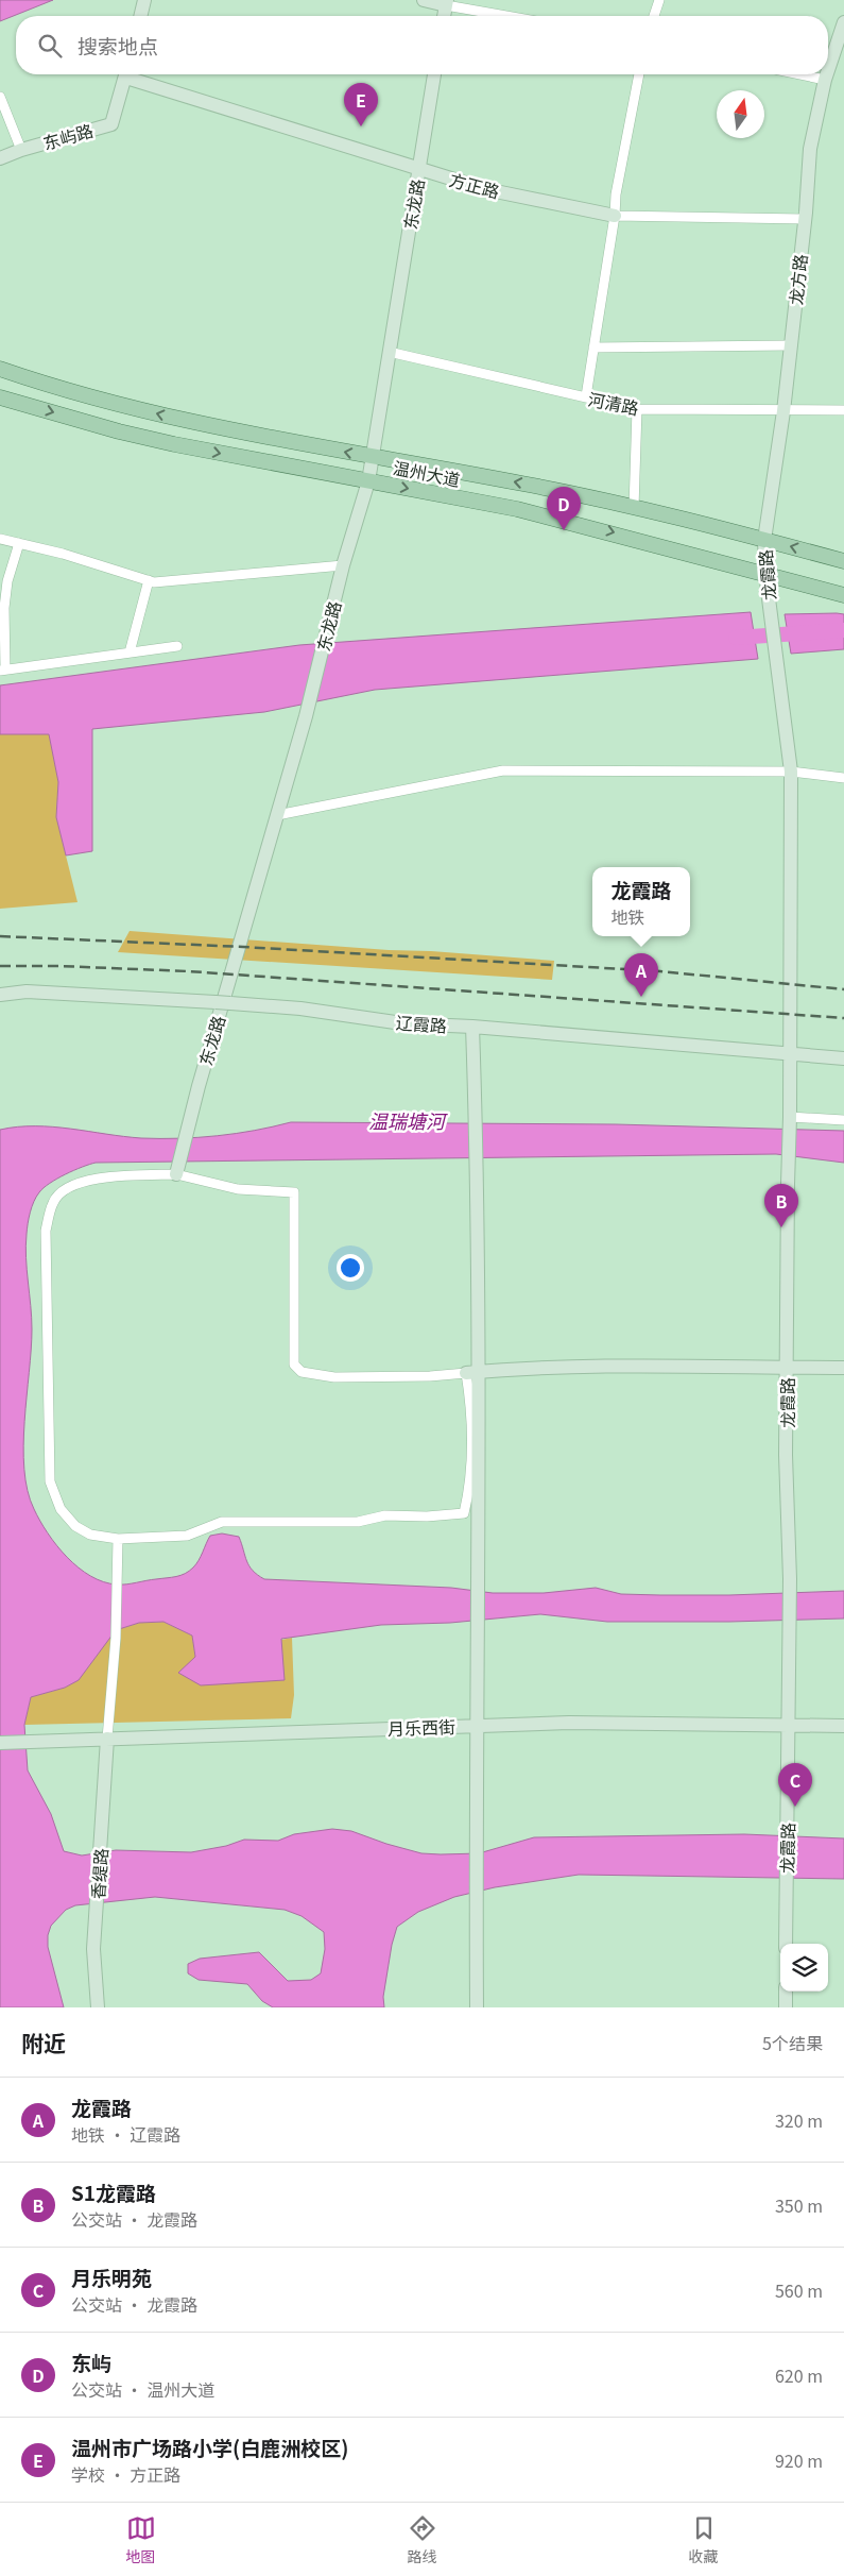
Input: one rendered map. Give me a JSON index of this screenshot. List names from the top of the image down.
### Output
{
  "streets": {
    "main road": ["温州大道"],
    "street": [
      "东屿路",
      "方正路",
      "东龙路",
      "龙方路",
      "河清路",
      "龙霞路",
      "辽霞路",
      "月乐西街",
      "香缇路"
    ]
  },
  "crossings": [
    ["方正路", "东龙路"],
    ["方正路", "龙方路"],
    ["东龙路", "河清路"],
    ["东龙路", "温州大道"],
    ["龙方路", "河清路"],
    ["龙方路", "温州大道"],
    ["龙方路", "龙霞路"],
    ["温州大道", "龙霞路"],
    ["龙霞路", "辽霞路"],
    ["龙霞路", "月乐西街"],
    ["月乐西街", "香缇路"]
  ],
  "water": ["温瑞塘河"],
  "north": "top",
  "page": {
    "search": "搜索地点",
    "pins": [
      "E",
      "D",
      "A",
      "B",
      "C"
    ],
    "popup": ["龙霞路", "地铁"],
    "heading": ["附近", "5个结果"],
    "list": [
      {
        "mark": "A",
        "name": "龙霞路",
        "note": "地铁 · 辽霞路",
        "value": "320 m"
      },
      {
        "mark": "B",
        "name": "S1龙霞路",
        "note": "公交站 · 龙霞路",
        "value": "350 m"
      },
      {
        "mark": "C",
        "name": "月乐明苑",
        "note": "公交站 · 龙霞路",
        "value": "560 m"
      },
      {
        "mark": "D",
        "name": "东屿",
        "note": "公交站 · 温州大道",
        "value": "620 m"
      },
      {
        "mark": "E",
        "name": "温州市广场路小学(白鹿洲校区)",
        "note": "学校 · 方正路",
        "value": "920 m"
      }
    ],
    "nav": ["地图", "路线", "收藏"]
  }
}
